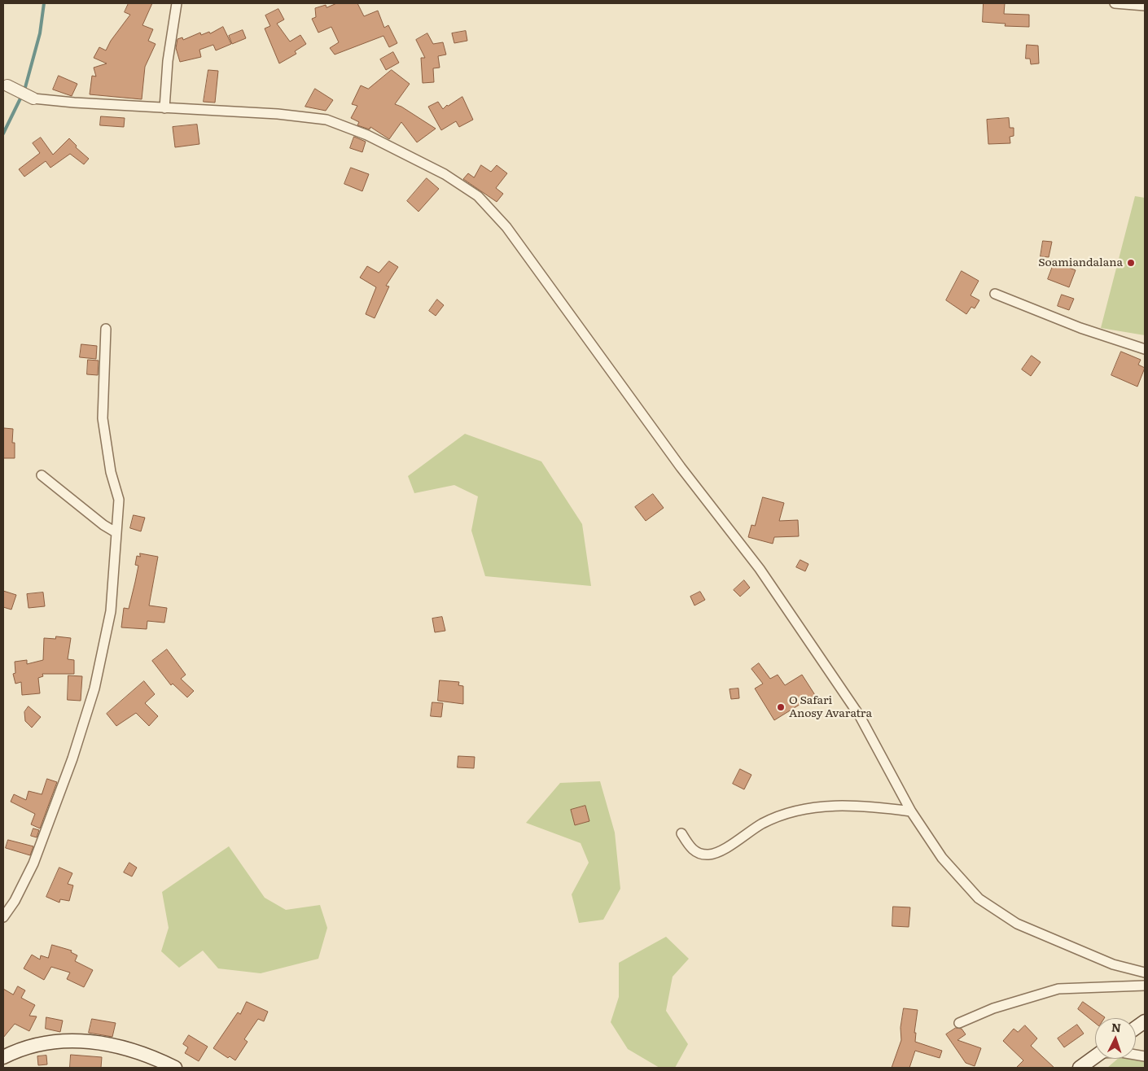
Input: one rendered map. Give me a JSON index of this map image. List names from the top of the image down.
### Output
{
  "places": ["Soamiandalana", "O Safari Anosy Avaratra"],
  "north": "top"
}
